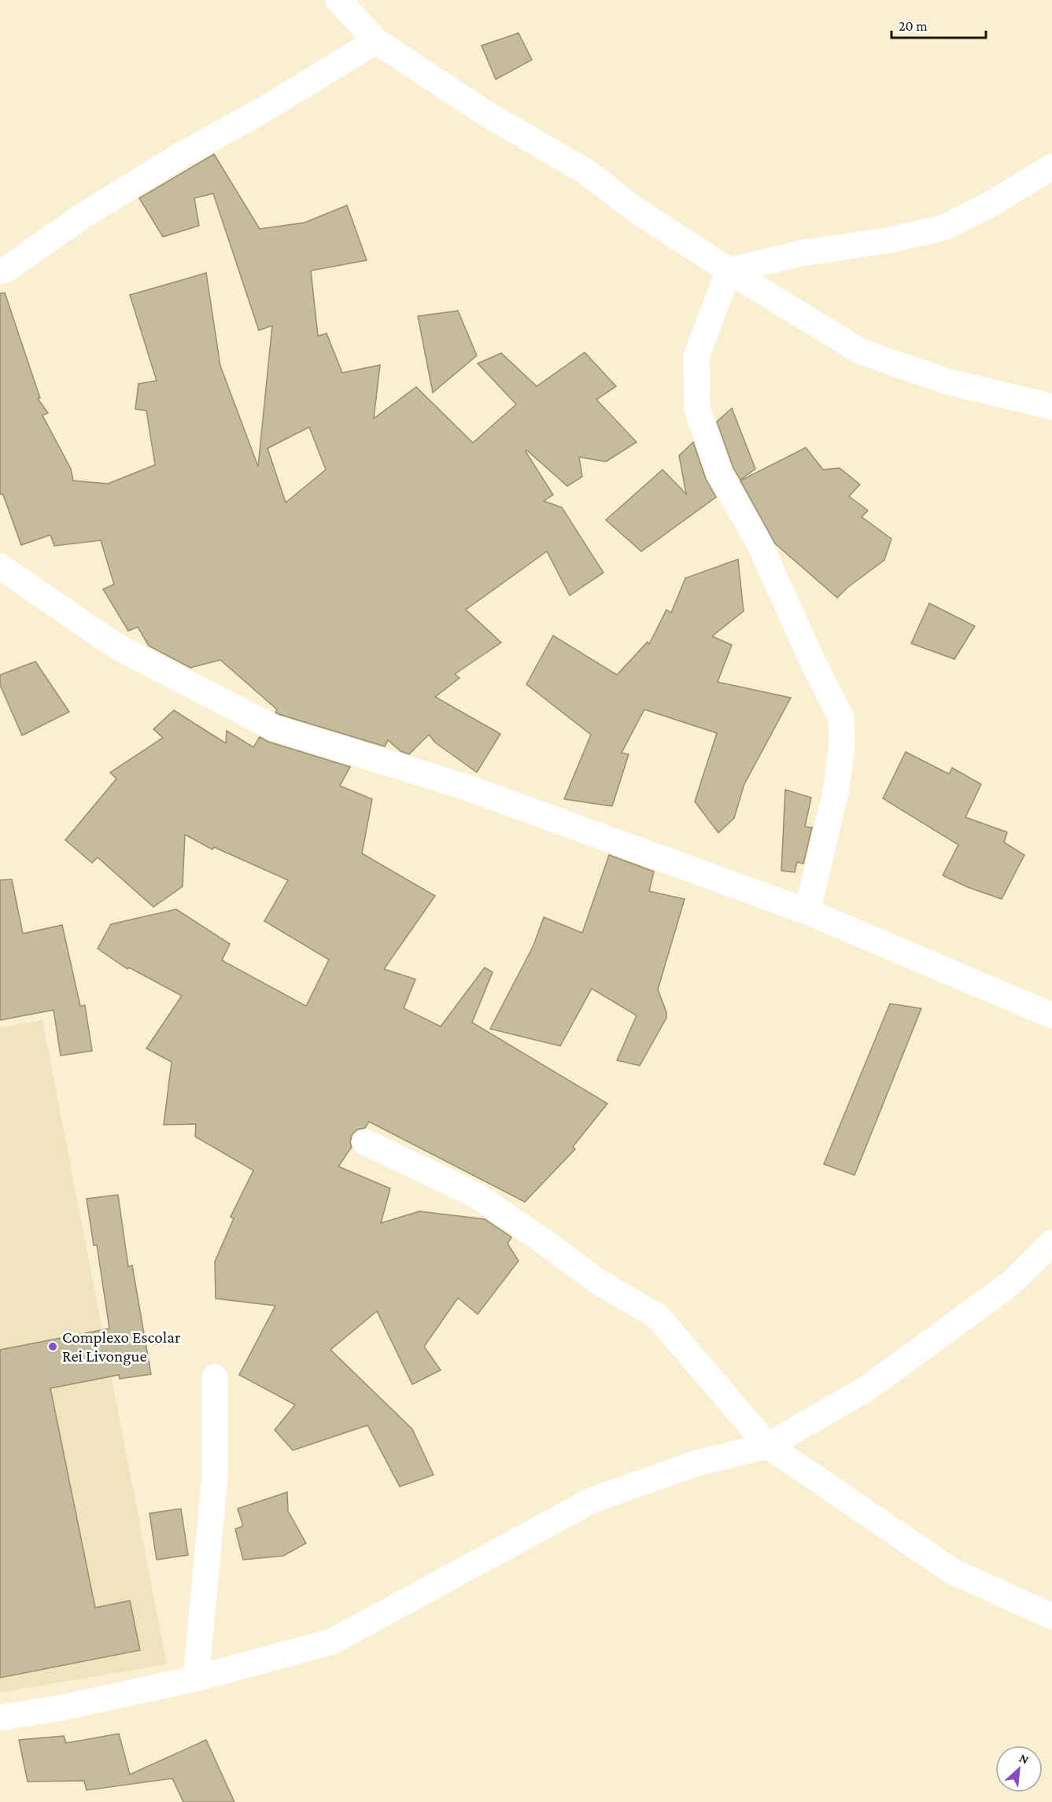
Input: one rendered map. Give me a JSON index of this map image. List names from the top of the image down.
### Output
{
  "places": ["Complexo Escolar Rei Livongue"],
  "scale_bar": "20 m",
  "north": "top right"
}
